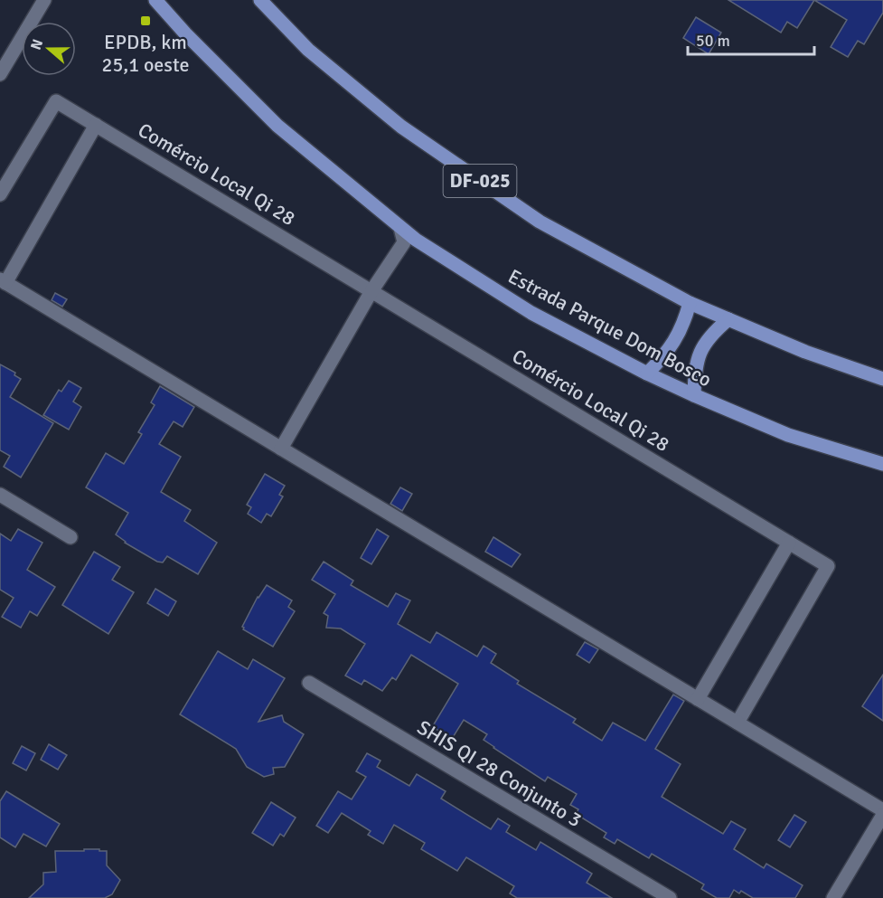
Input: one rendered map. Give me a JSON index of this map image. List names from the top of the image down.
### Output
{
  "streets": {
    "main road": ["DF-025", "Estrada Parque Dom Bosco"],
    "street": ["Comércio Local Qi 28", "SHIS QI 28 Conjunto 3"]
  },
  "places": {
    "transit": ["EPDB, km 25,1 oeste"]
  },
  "scale_bar": "50 m",
  "north": "left"
}
